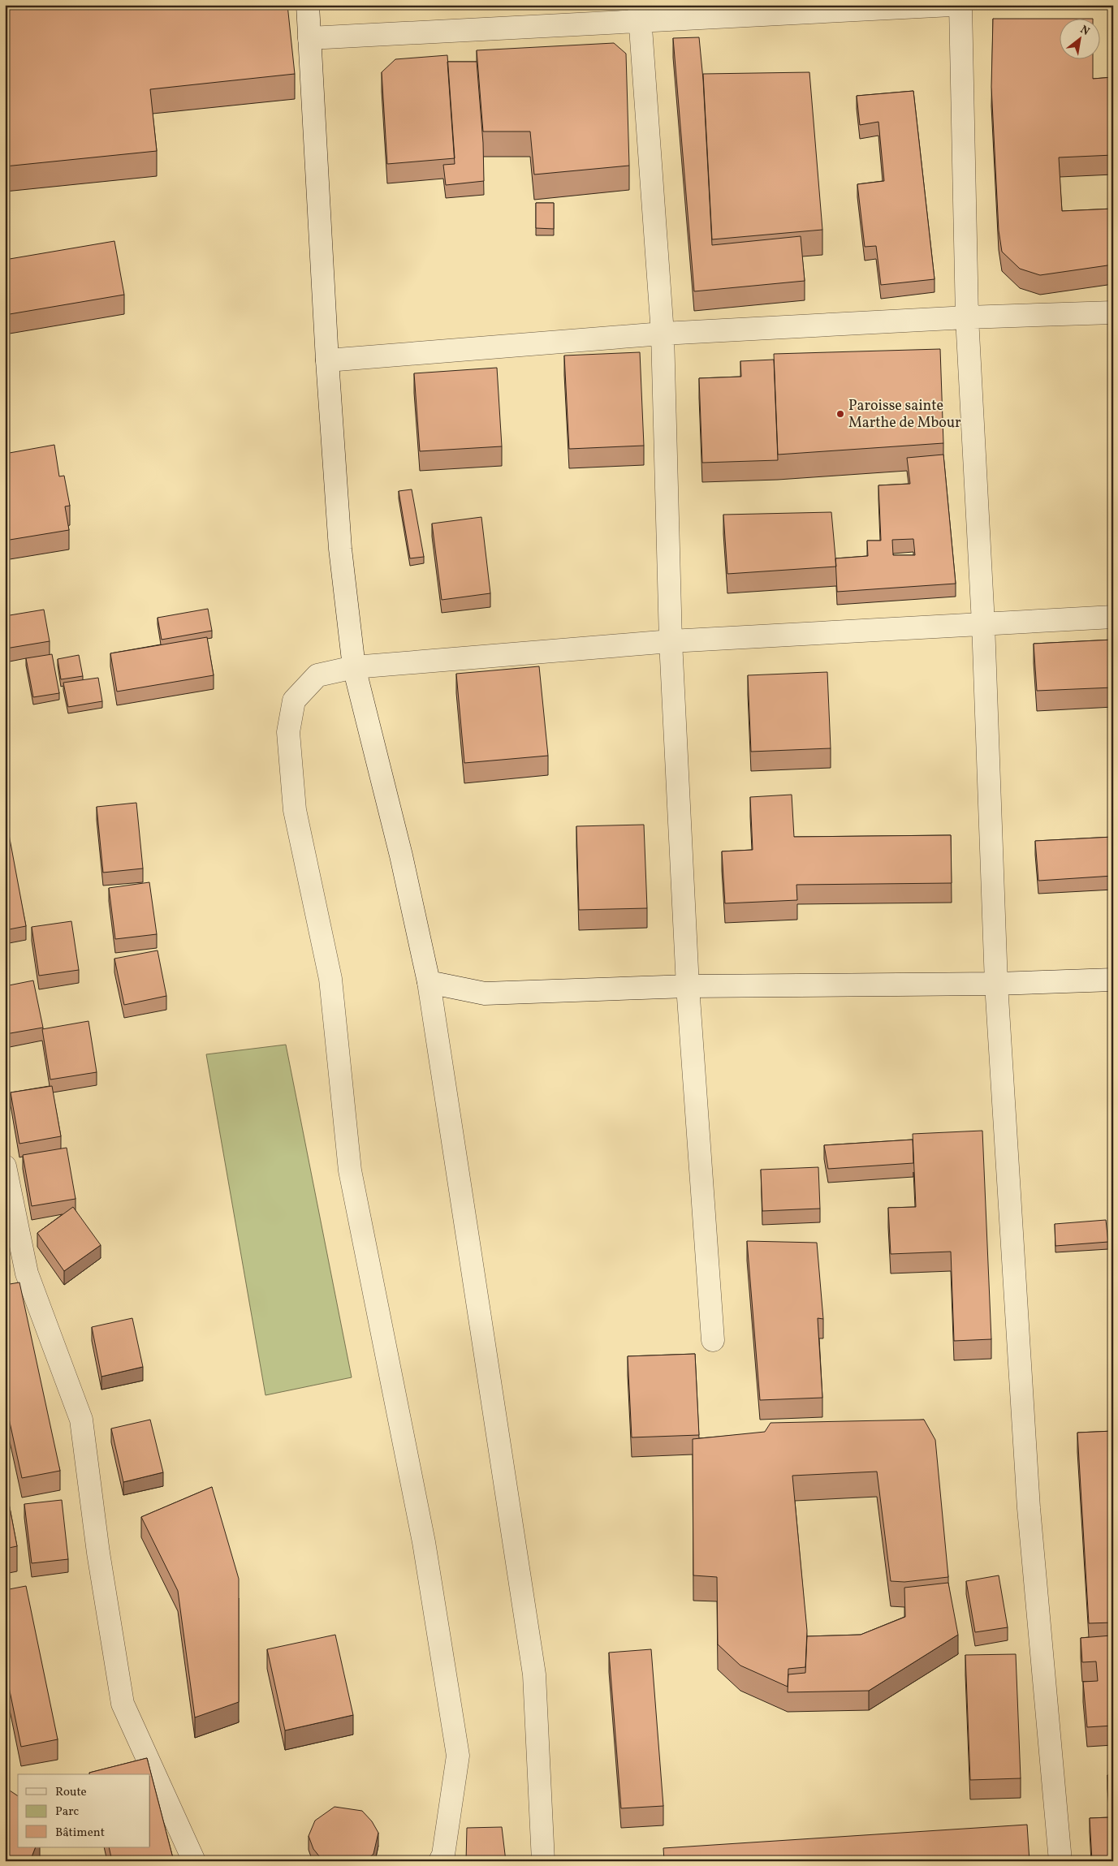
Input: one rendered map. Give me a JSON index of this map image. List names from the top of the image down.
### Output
{
  "places": ["Paroisse sainte Marthe de Mbour"],
  "legend": ["Route", "Parc", "Bâtiment"],
  "north": "top right"
}
